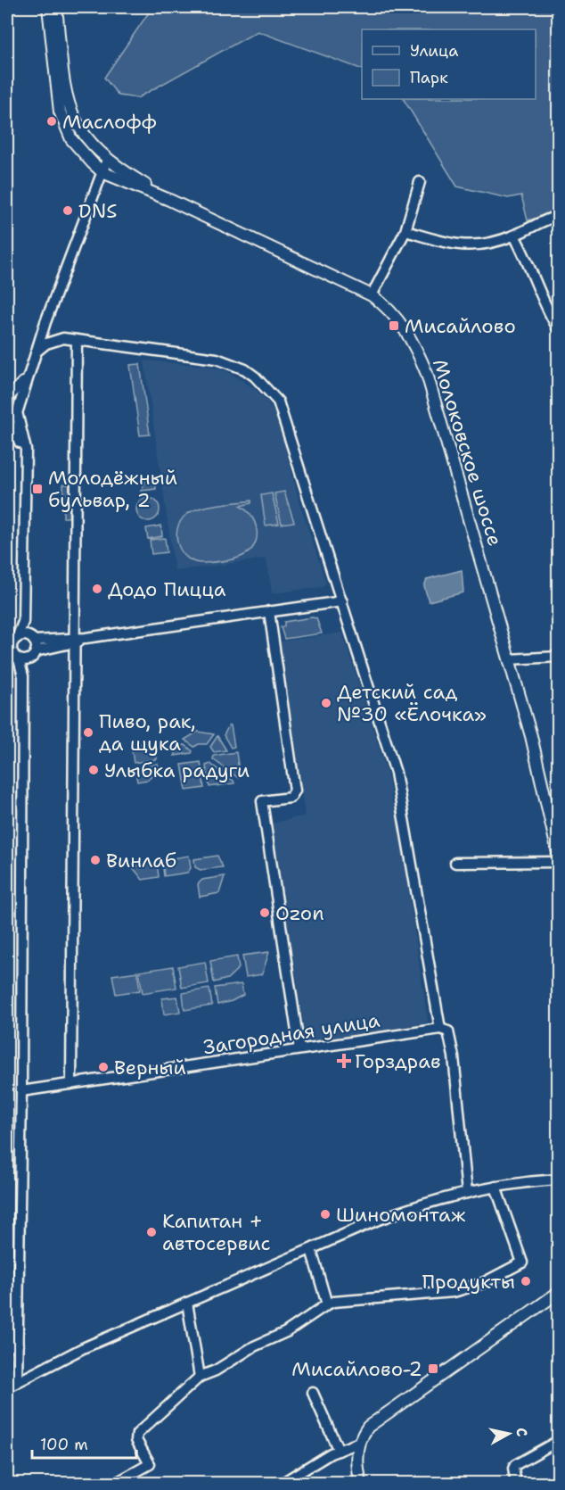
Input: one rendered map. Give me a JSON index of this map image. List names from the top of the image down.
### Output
{
  "streets": {
    "main road": ["Молоковское шоссе"],
    "street": ["Загородная улица"]
  },
  "places": {
    "other": [
      "Маслофф",
      "DNS",
      "Додо Пицца",
      "Детский сад №30 «Ёлочка»",
      "Пиво, рак, да щука",
      "Улыбка радуги",
      "Винлаб",
      "Ozon",
      "Верный",
      "Шиномонтаж",
      "Капитан + автосервис",
      "Продукты"
    ],
    "transit": ["Мисайлово", "Молодёжный бульвар, 2", "Мисайлово-2"],
    "health": ["Горздрав"]
  },
  "legend": ["Улица", "Парк"],
  "scale_bar": "100 m",
  "north": "right"
}
